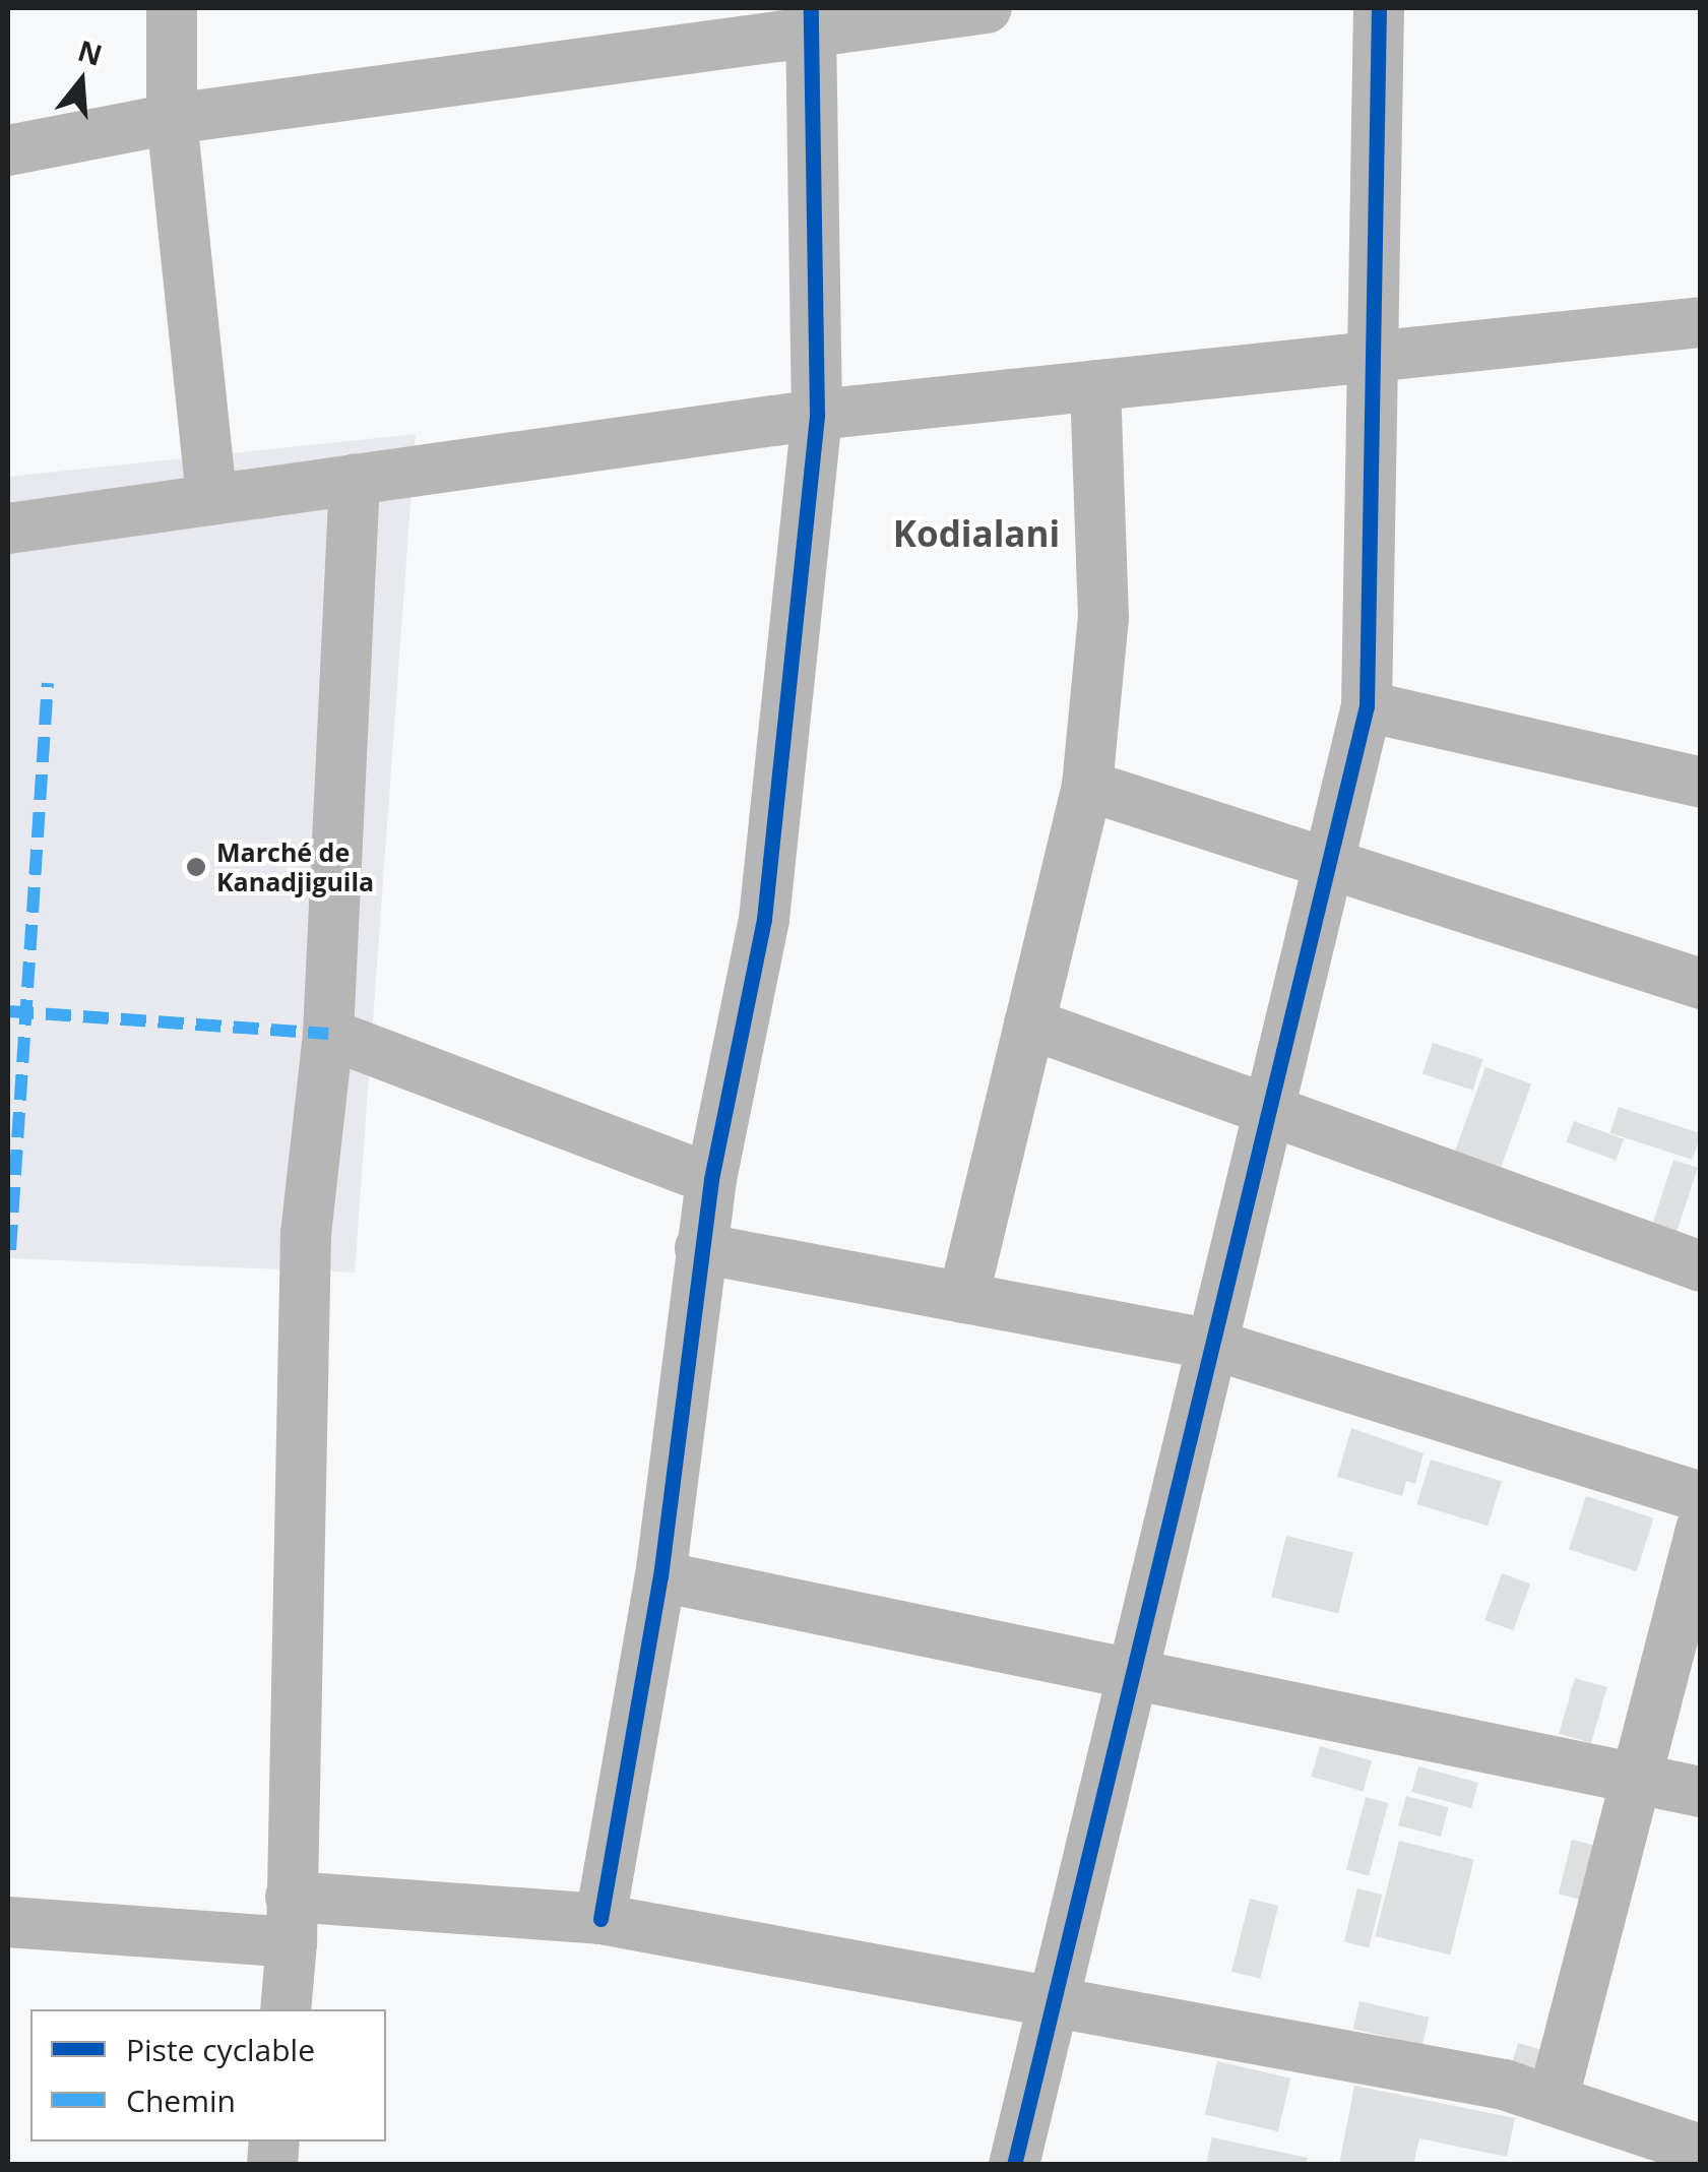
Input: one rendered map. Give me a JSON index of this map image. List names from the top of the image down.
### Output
{
  "districts": ["Kodialani"],
  "places": ["Marché de Kanadjiguila"],
  "legend": ["Piste cyclable", "Chemin"],
  "north": "top"
}
